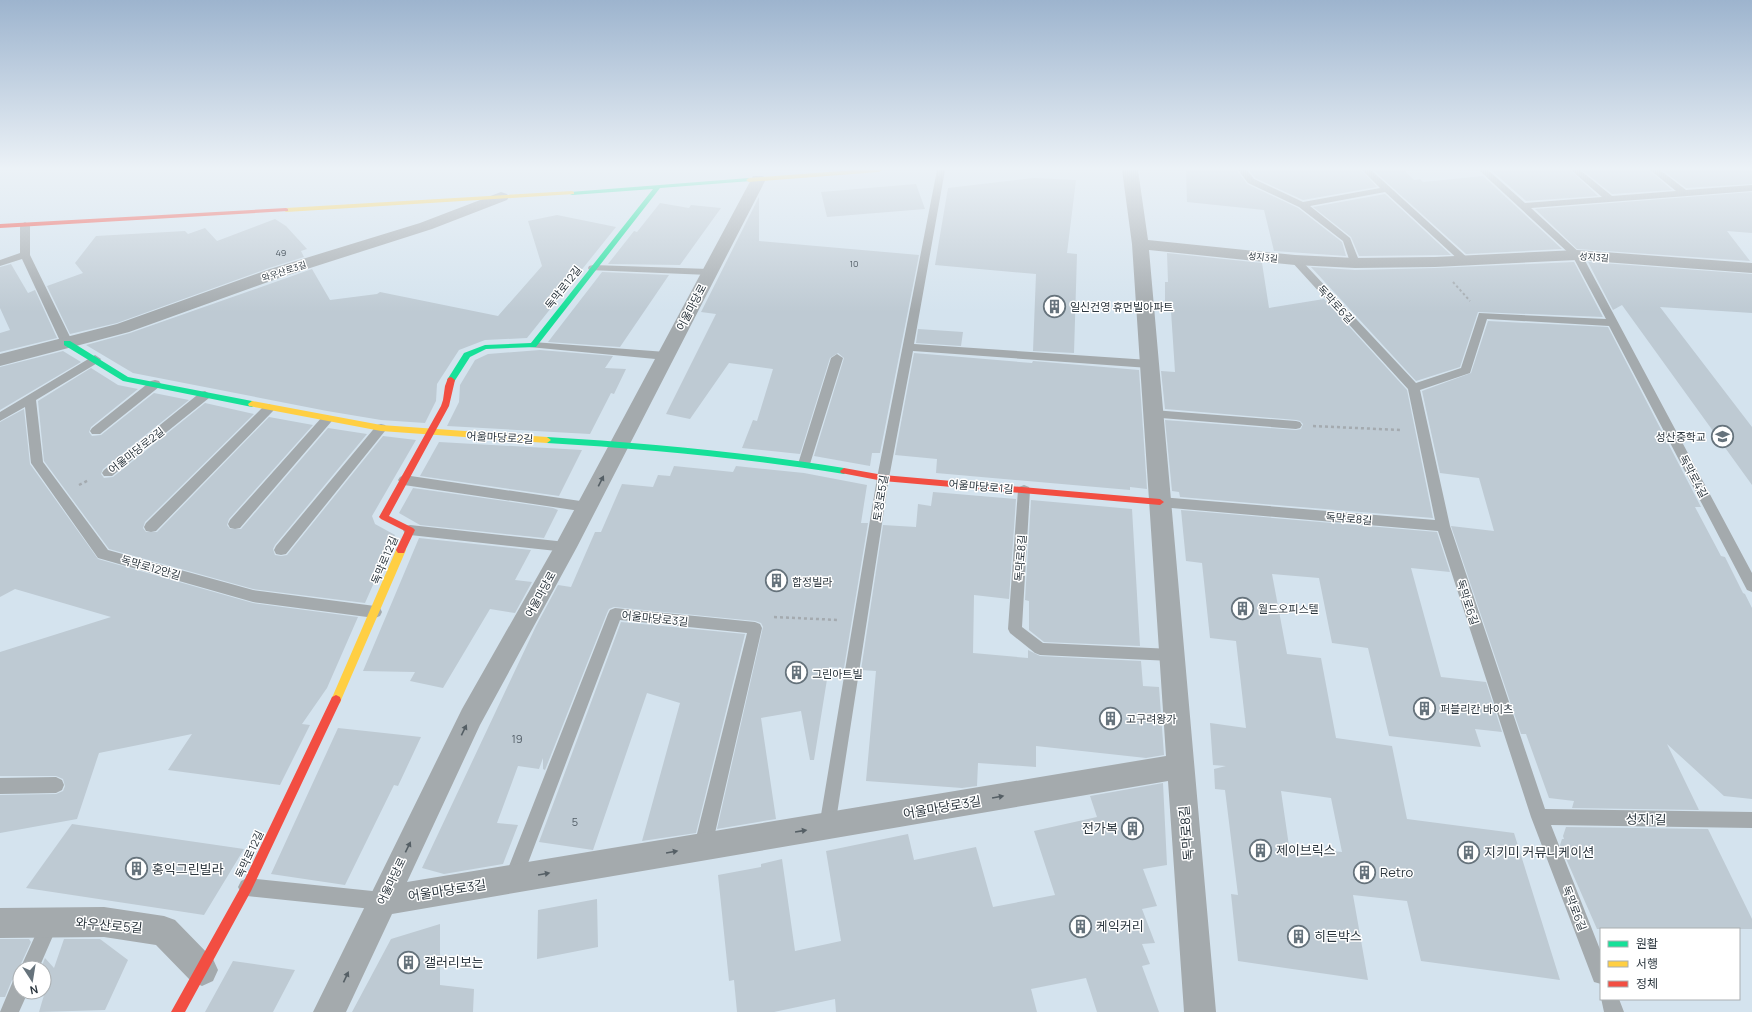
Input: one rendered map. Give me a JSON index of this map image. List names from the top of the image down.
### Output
{
  "streets": {
    "street": [
      "성지3길",
      "와우산로3길",
      "독막로12길",
      "어울마당로",
      "어울마당로2길",
      "어울마당로1길",
      "독막로8길",
      "어울마당로3길",
      "와우산로5길"
    ],
    "lane": [
      "독막로6길",
      "독막로4길",
      "토정로5길",
      "독막로12안길",
      "성지1길"
    ]
  },
  "crossings": [
    ["성지3길", "독막로6길"],
    ["성지3길", "독막로4길"],
    ["성지3길", "독막로8길"],
    ["와우산로3길", "어울마당로2길"],
    ["독막로12길", "어울마당로2길"],
    ["독막로12길", "독막로12안길"],
    ["독막로12길", "와우산로5길"],
    ["독막로6길", "독막로8길"],
    ["독막로6길", "성지1길"],
    ["어울마당로", "어울마당로2길"],
    ["어울마당로", "어울마당로1길"],
    ["어울마당로", "어울마당로3길"],
    ["어울마당로2길", "어울마당로1길"],
    ["어울마당로2길", "독막로12안길"],
    ["어울마당로1길", "토정로5길"],
    ["어울마당로1길", "독막로8길"],
    ["토정로5길", "어울마당로3길"],
    ["독막로8길", "어울마당로3길"]
  ],
  "one_way": ["어울마당로", "어울마당로3길"],
  "places": {
    "building": [
      "일신건영 휴먼빌아파트",
      "합정빌라",
      "월드오피스텔",
      "그린아트빌",
      "퍼블리칸 바이츠",
      "고구려왕가",
      "전가복",
      "제이브릭스",
      "지키미 커뮤니케이션",
      "홍익그린빌라",
      "Retro",
      "케익커리",
      "히든박스",
      "갤러리보는"
    ],
    "school or university": ["성산중학교"]
  },
  "house_numbers": [
    "49",
    "10",
    "19",
    "5"
  ],
  "legend": ["원활", "서행", "정체"],
  "north": "bottom"
}
